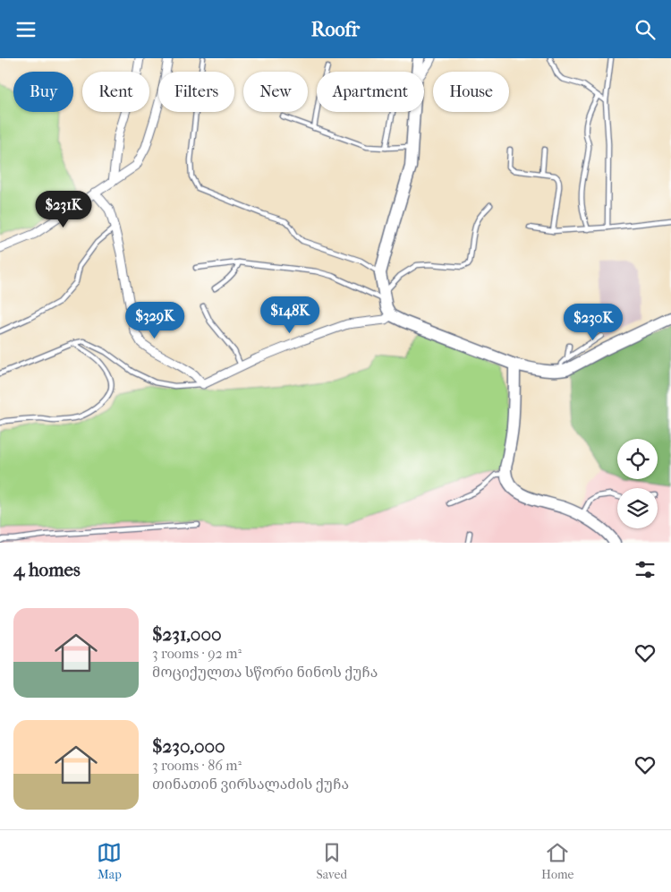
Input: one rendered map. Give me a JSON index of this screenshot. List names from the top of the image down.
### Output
{
  "page": {
    "header": "Roofr",
    "chip": [
      "Buy",
      "Rent",
      "Filters",
      "New",
      "Apartment",
      "House"
    ],
    "price": [
      "$231K",
      "$148K",
      "$329K",
      "$230K"
    ],
    "heading": "4 homes",
    "list": [
      {
        "name": "$231,000",
        "note": "3 rooms · 92 m² · მოციქულთა სწორი ნინოს ქუჩა"
      },
      {
        "name": "$230,000",
        "note": "3 rooms · 86 m² · თინათინ ვირსალაძის ქუჩა"
      }
    ],
    "tabs": ["Map", "Saved", "Home"]
  }
}
